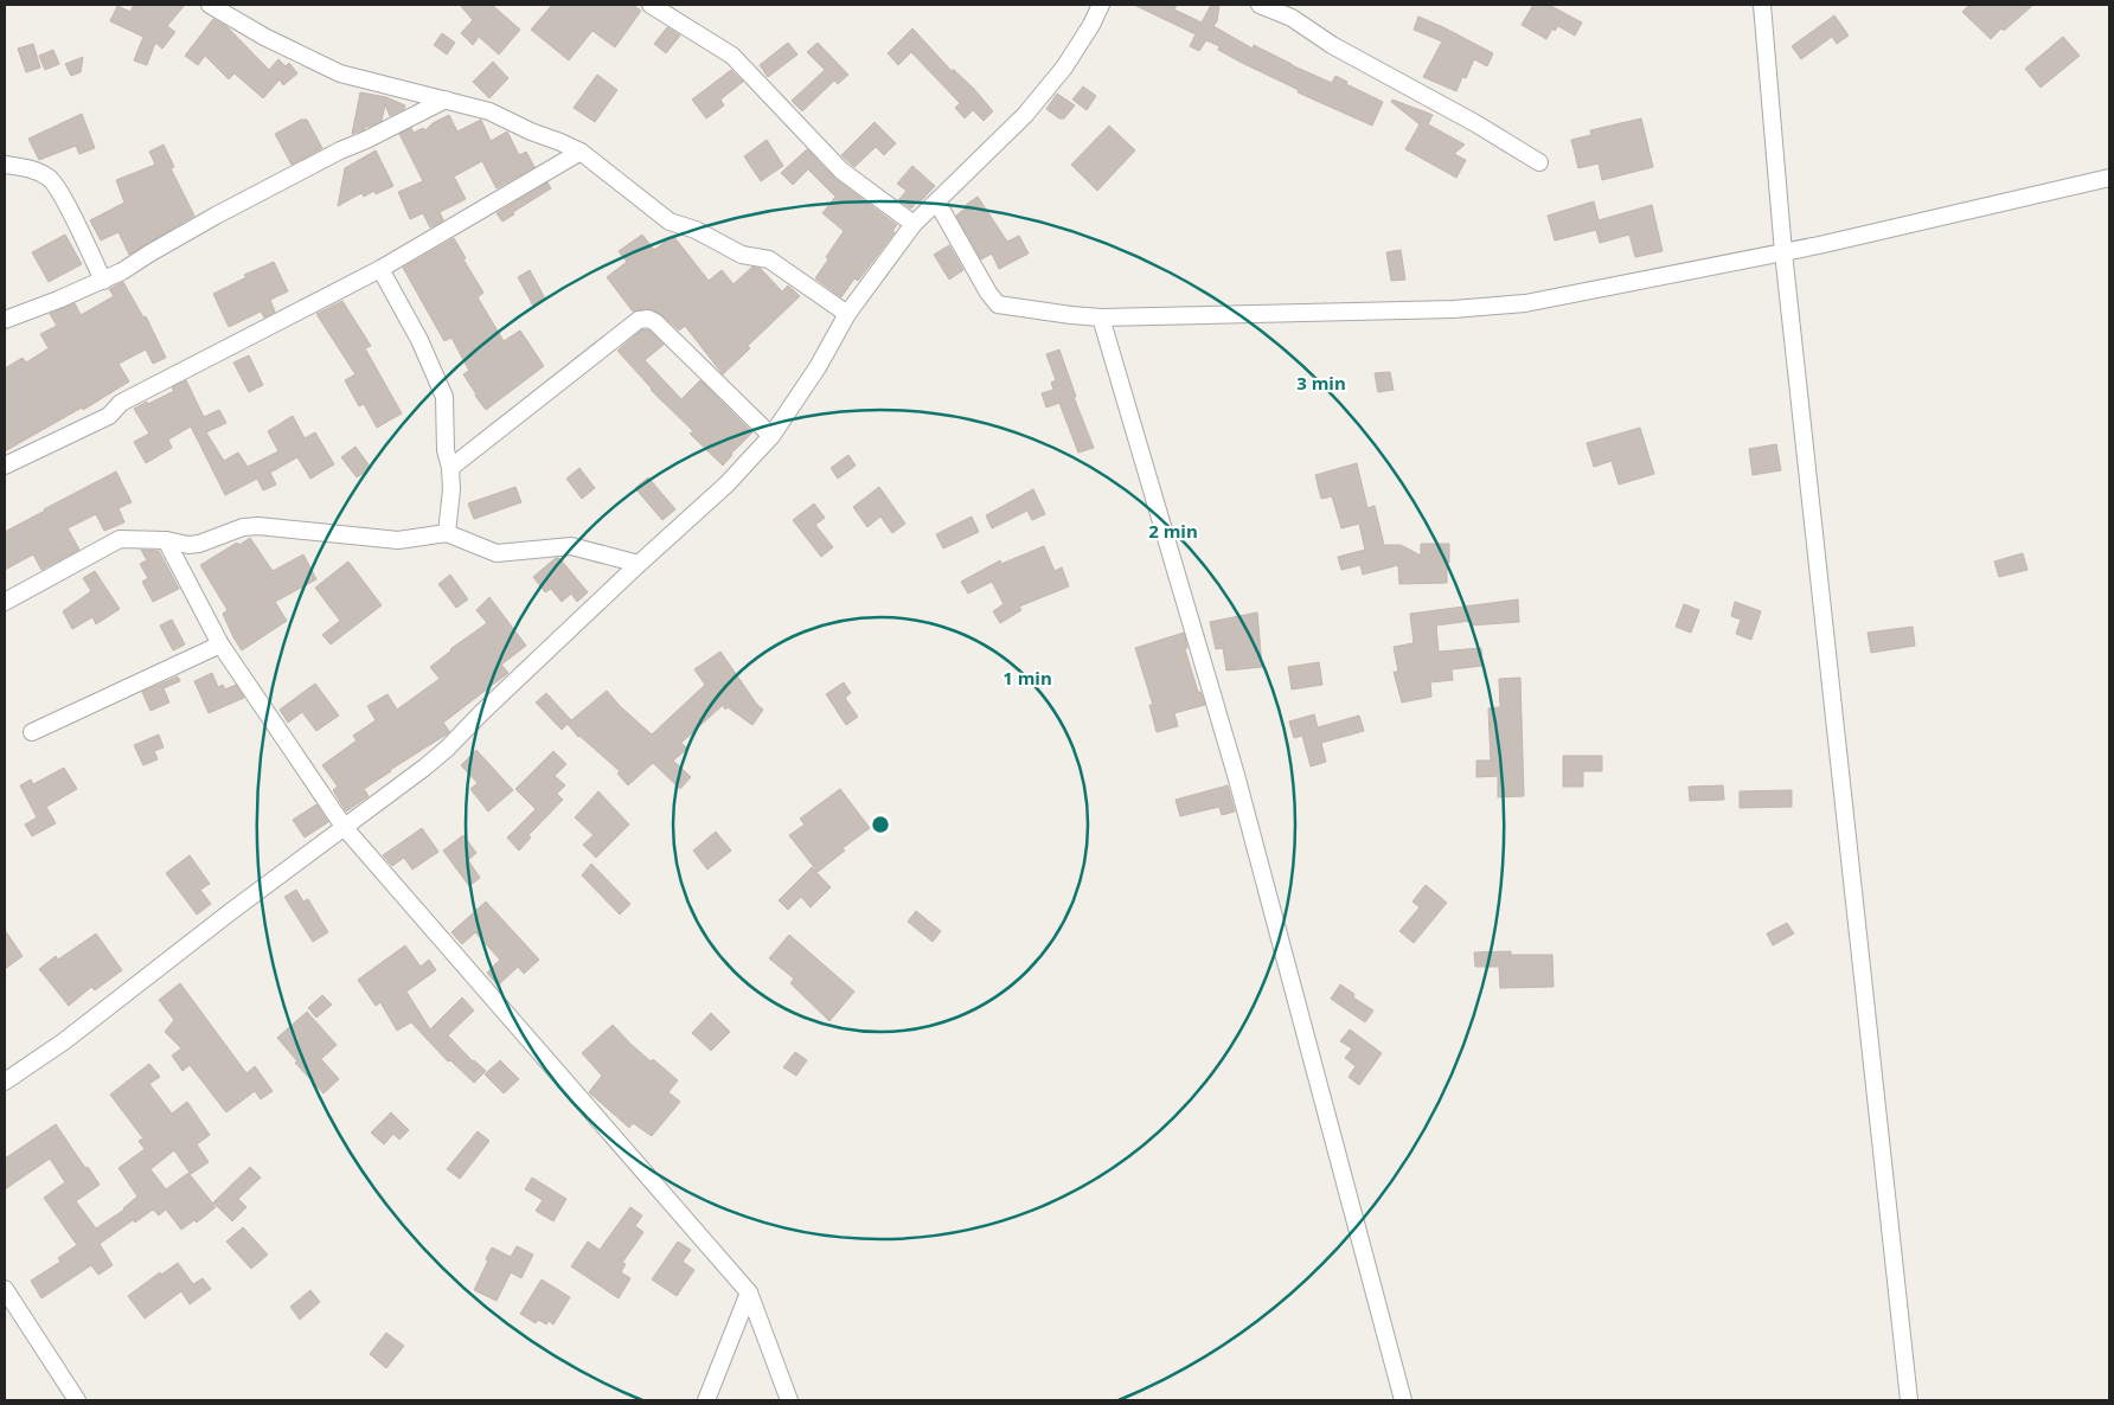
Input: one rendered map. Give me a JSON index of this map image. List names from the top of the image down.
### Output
{
  "rings": ["3 min", "2 min", "1 min"]
}
